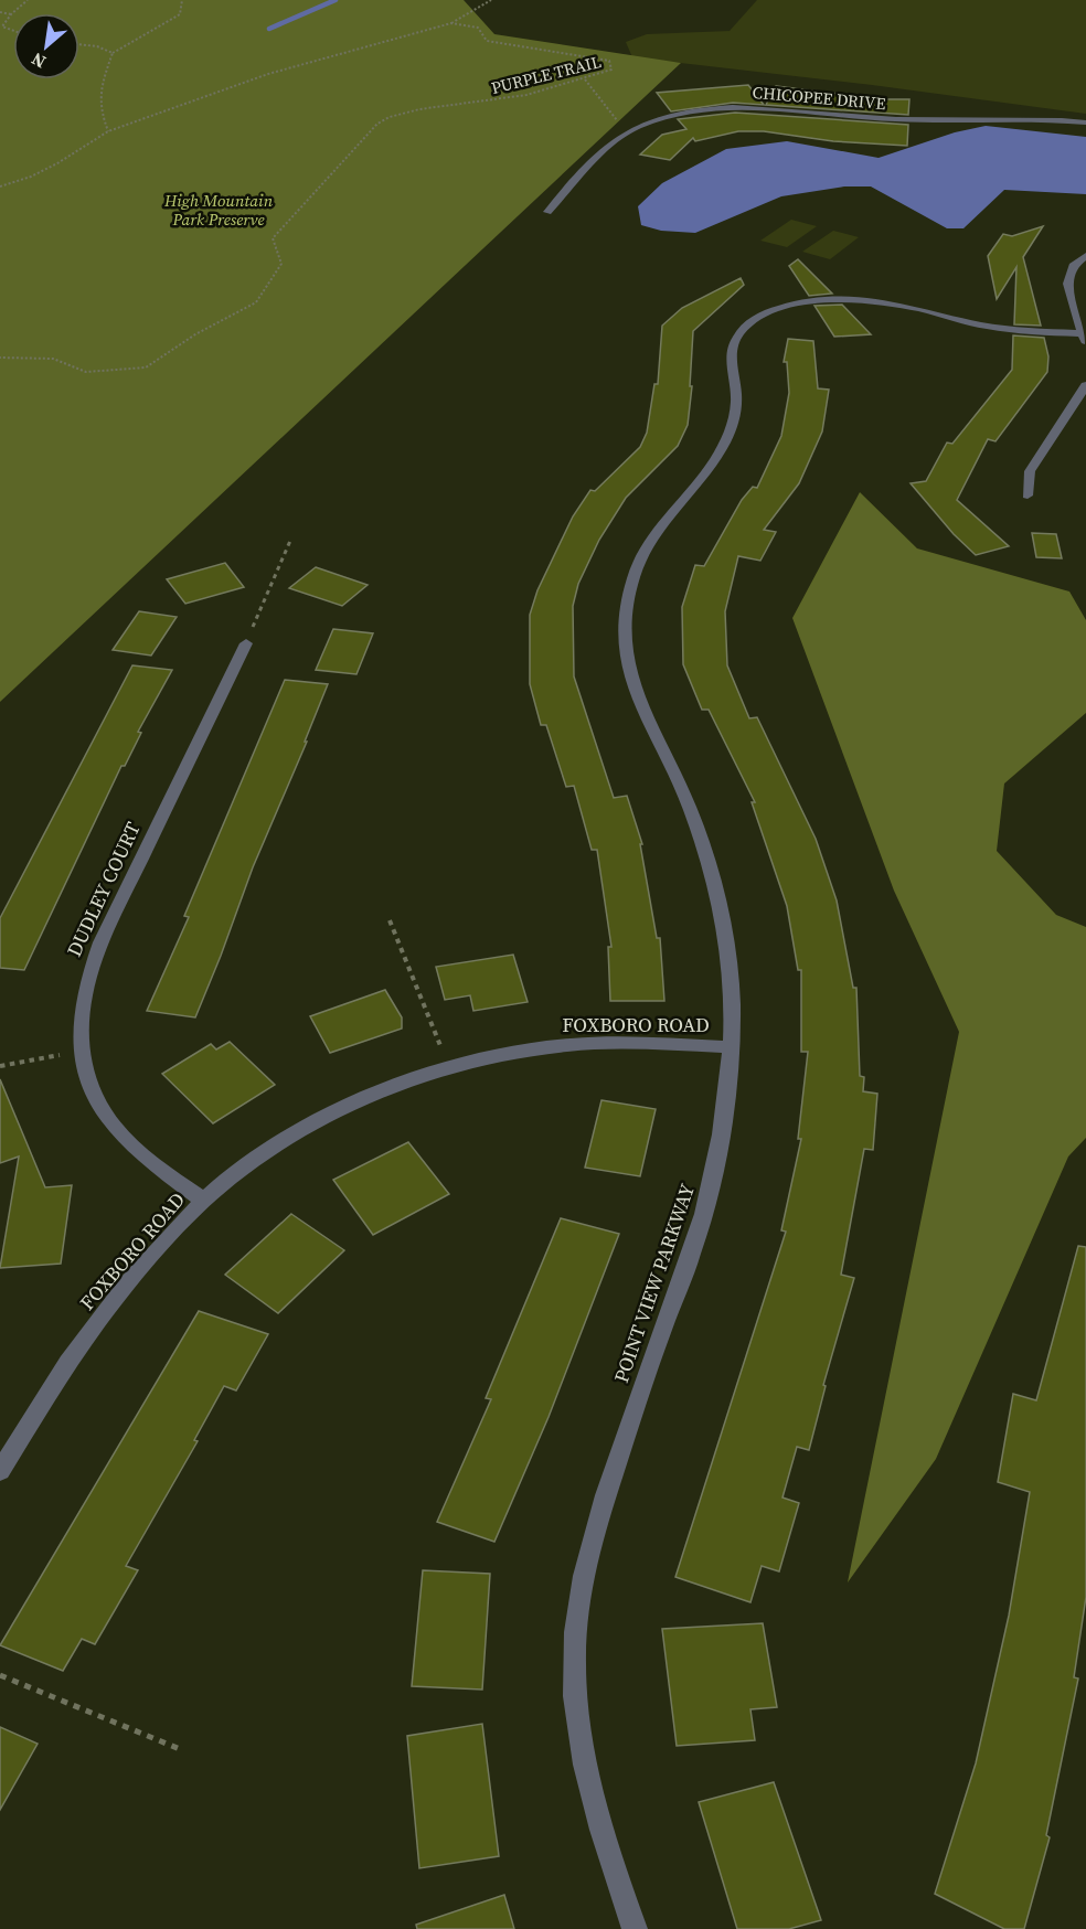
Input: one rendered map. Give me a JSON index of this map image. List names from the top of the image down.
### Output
{
  "streets": {
    "street": [
      "CHICOPEE DRIVE",
      "DUDLEY COURT",
      "FOXBORO ROAD",
      "POINT VIEW PARKWAY"
    ],
    "path": ["PURPLE TRAIL"]
  },
  "crossings": [
    ["DUDLEY COURT", "FOXBORO ROAD"],
    ["FOXBORO ROAD", "POINT VIEW PARKWAY"]
  ],
  "parks": ["High Mountain Park Preserve"],
  "north": "bottom left"
}
